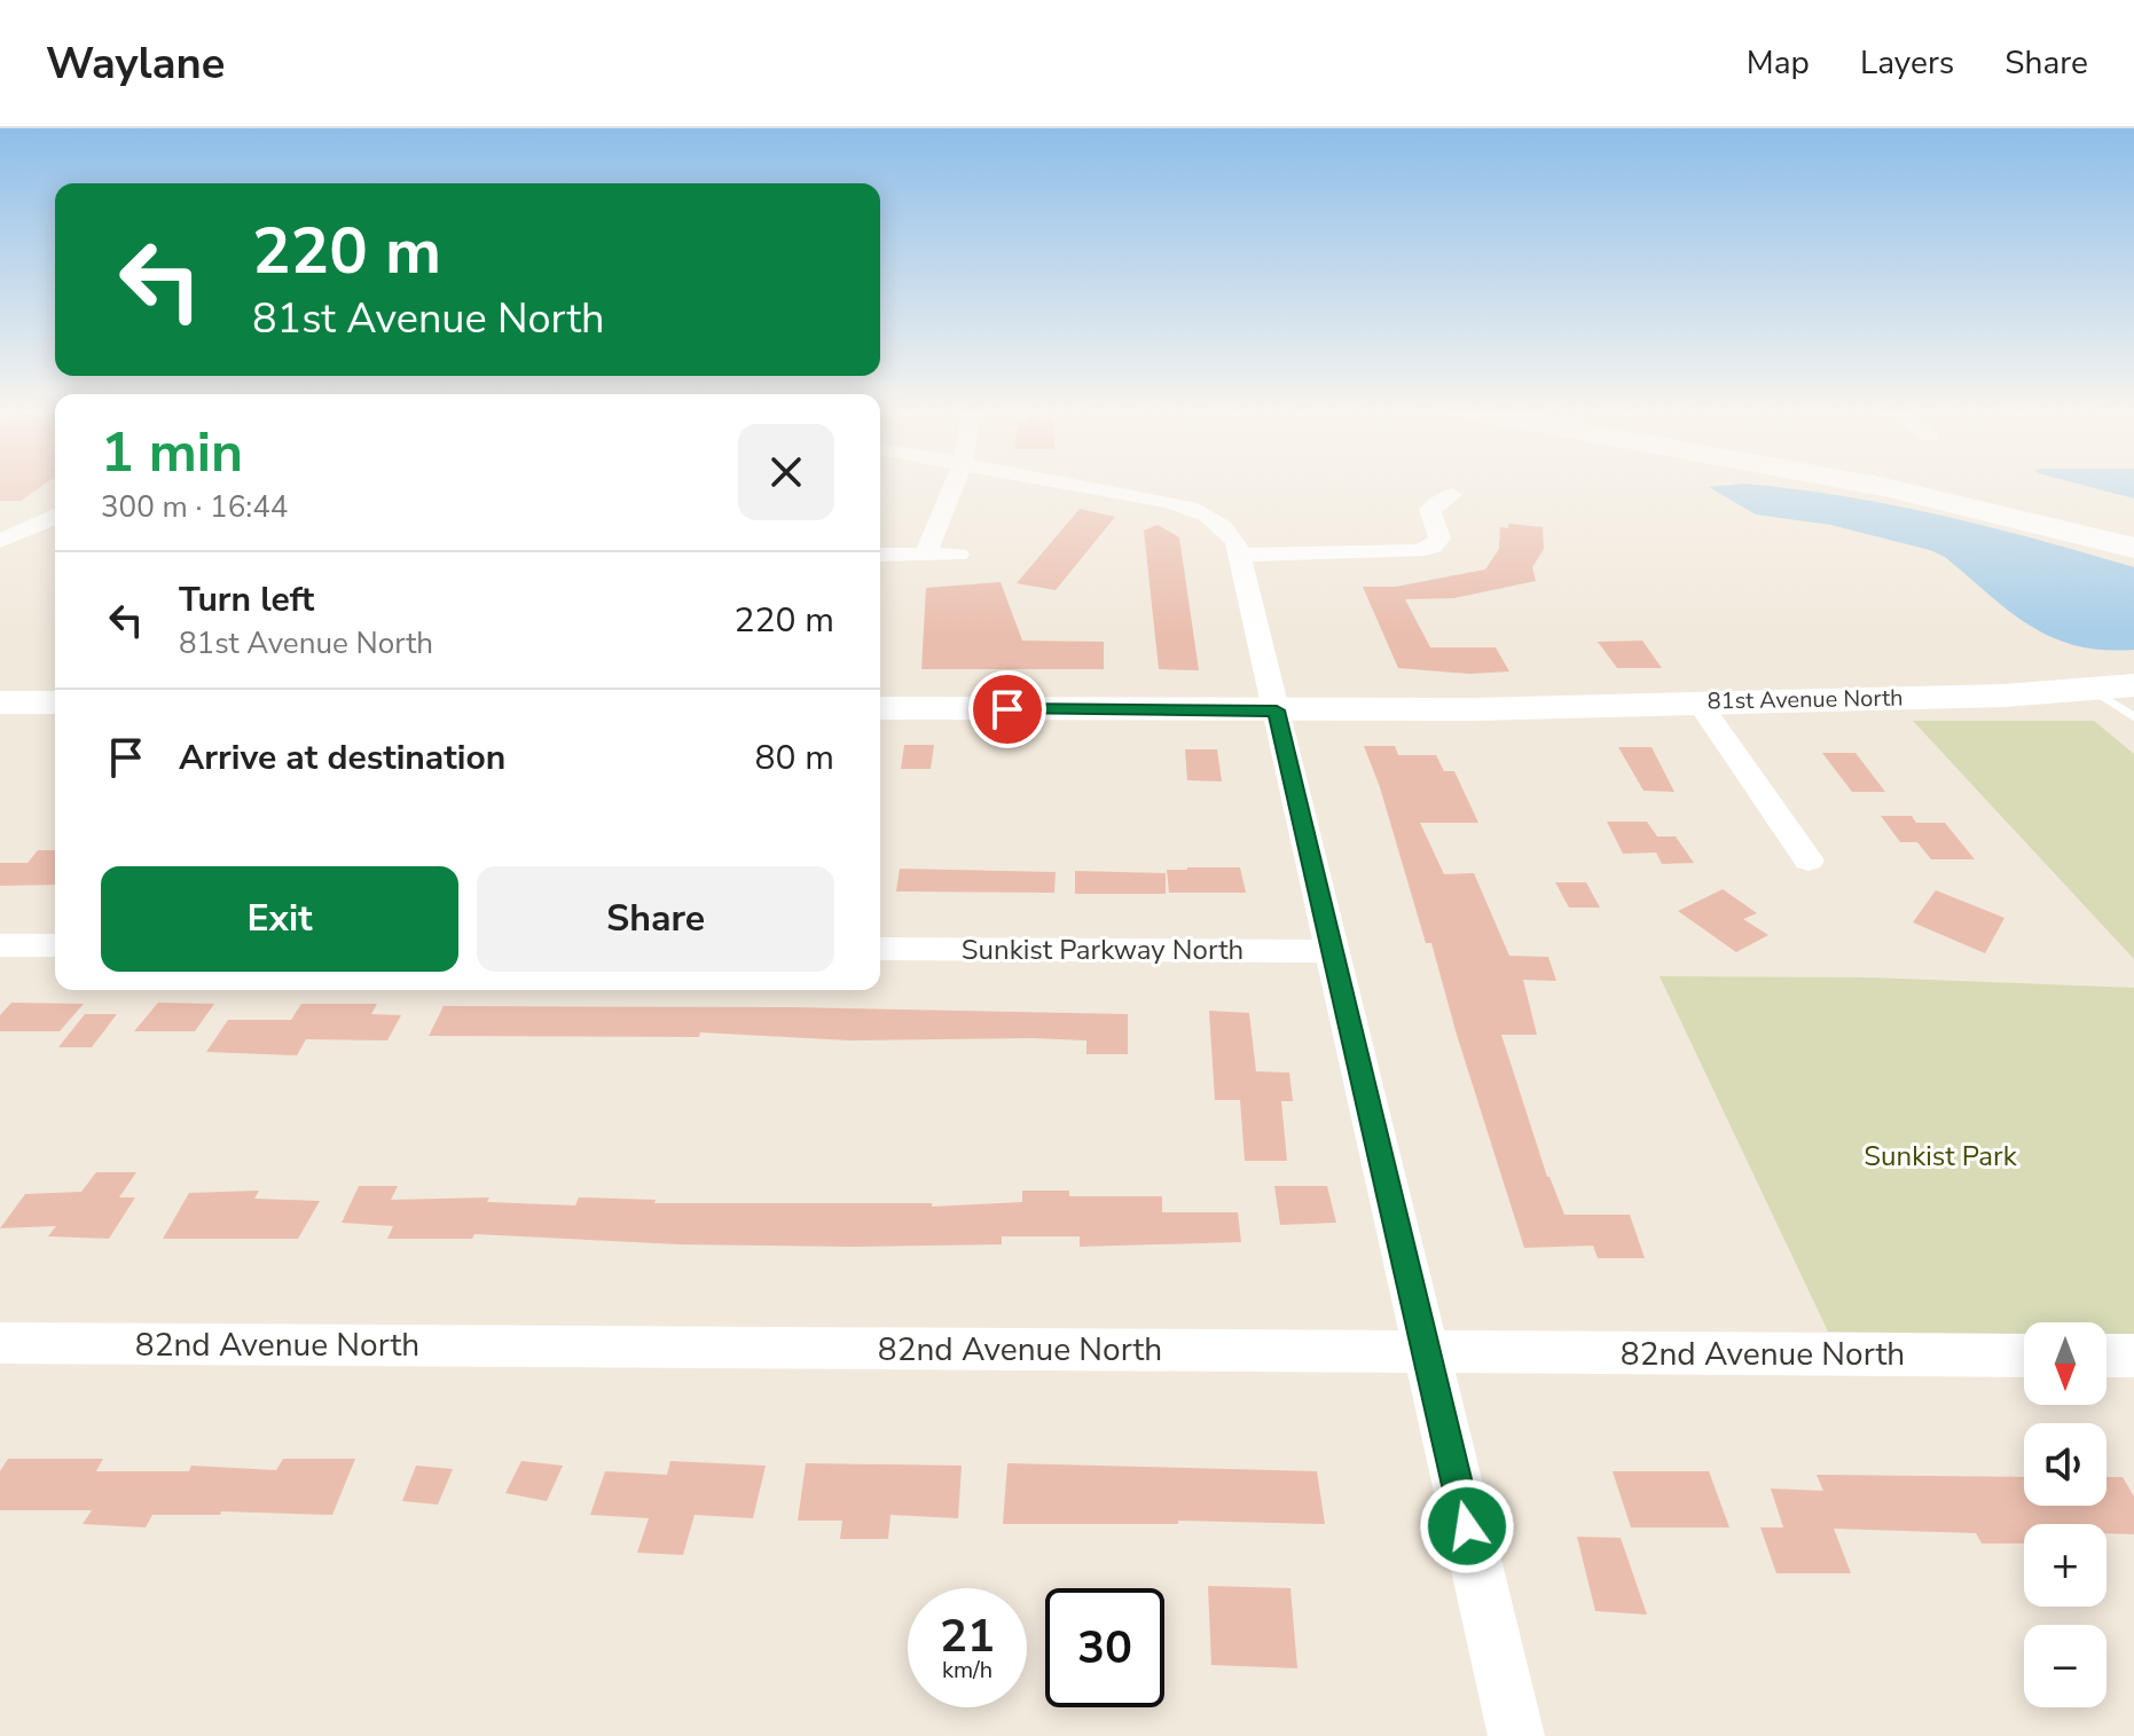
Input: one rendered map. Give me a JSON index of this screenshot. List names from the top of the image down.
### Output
{
  "streets": {
    "street": ["81st Avenue North", "Sunkist Parkway North", "82nd Avenue North"]
  },
  "parks": ["Sunkist Park"],
  "north": "bottom",
  "page": {
    "header": "Waylane",
    "nav": ["Map", "Layers", "Share"],
    "turn": ["220 m", "81st Avenue North"],
    "heading": ["1 min", "300 m · 16:44"],
    "list": [
      {
        "name": "Turn left",
        "note": "81st Avenue North",
        "value": "220 m"
      },
      {
        "name": "Arrive at destination",
        "value": "80 m"
      }
    ],
    "buttons": ["Exit", "Share"],
    "map_buttons": ["+", "−"],
    "speed": "21 km/h",
    "limit": "30"
  }
}
